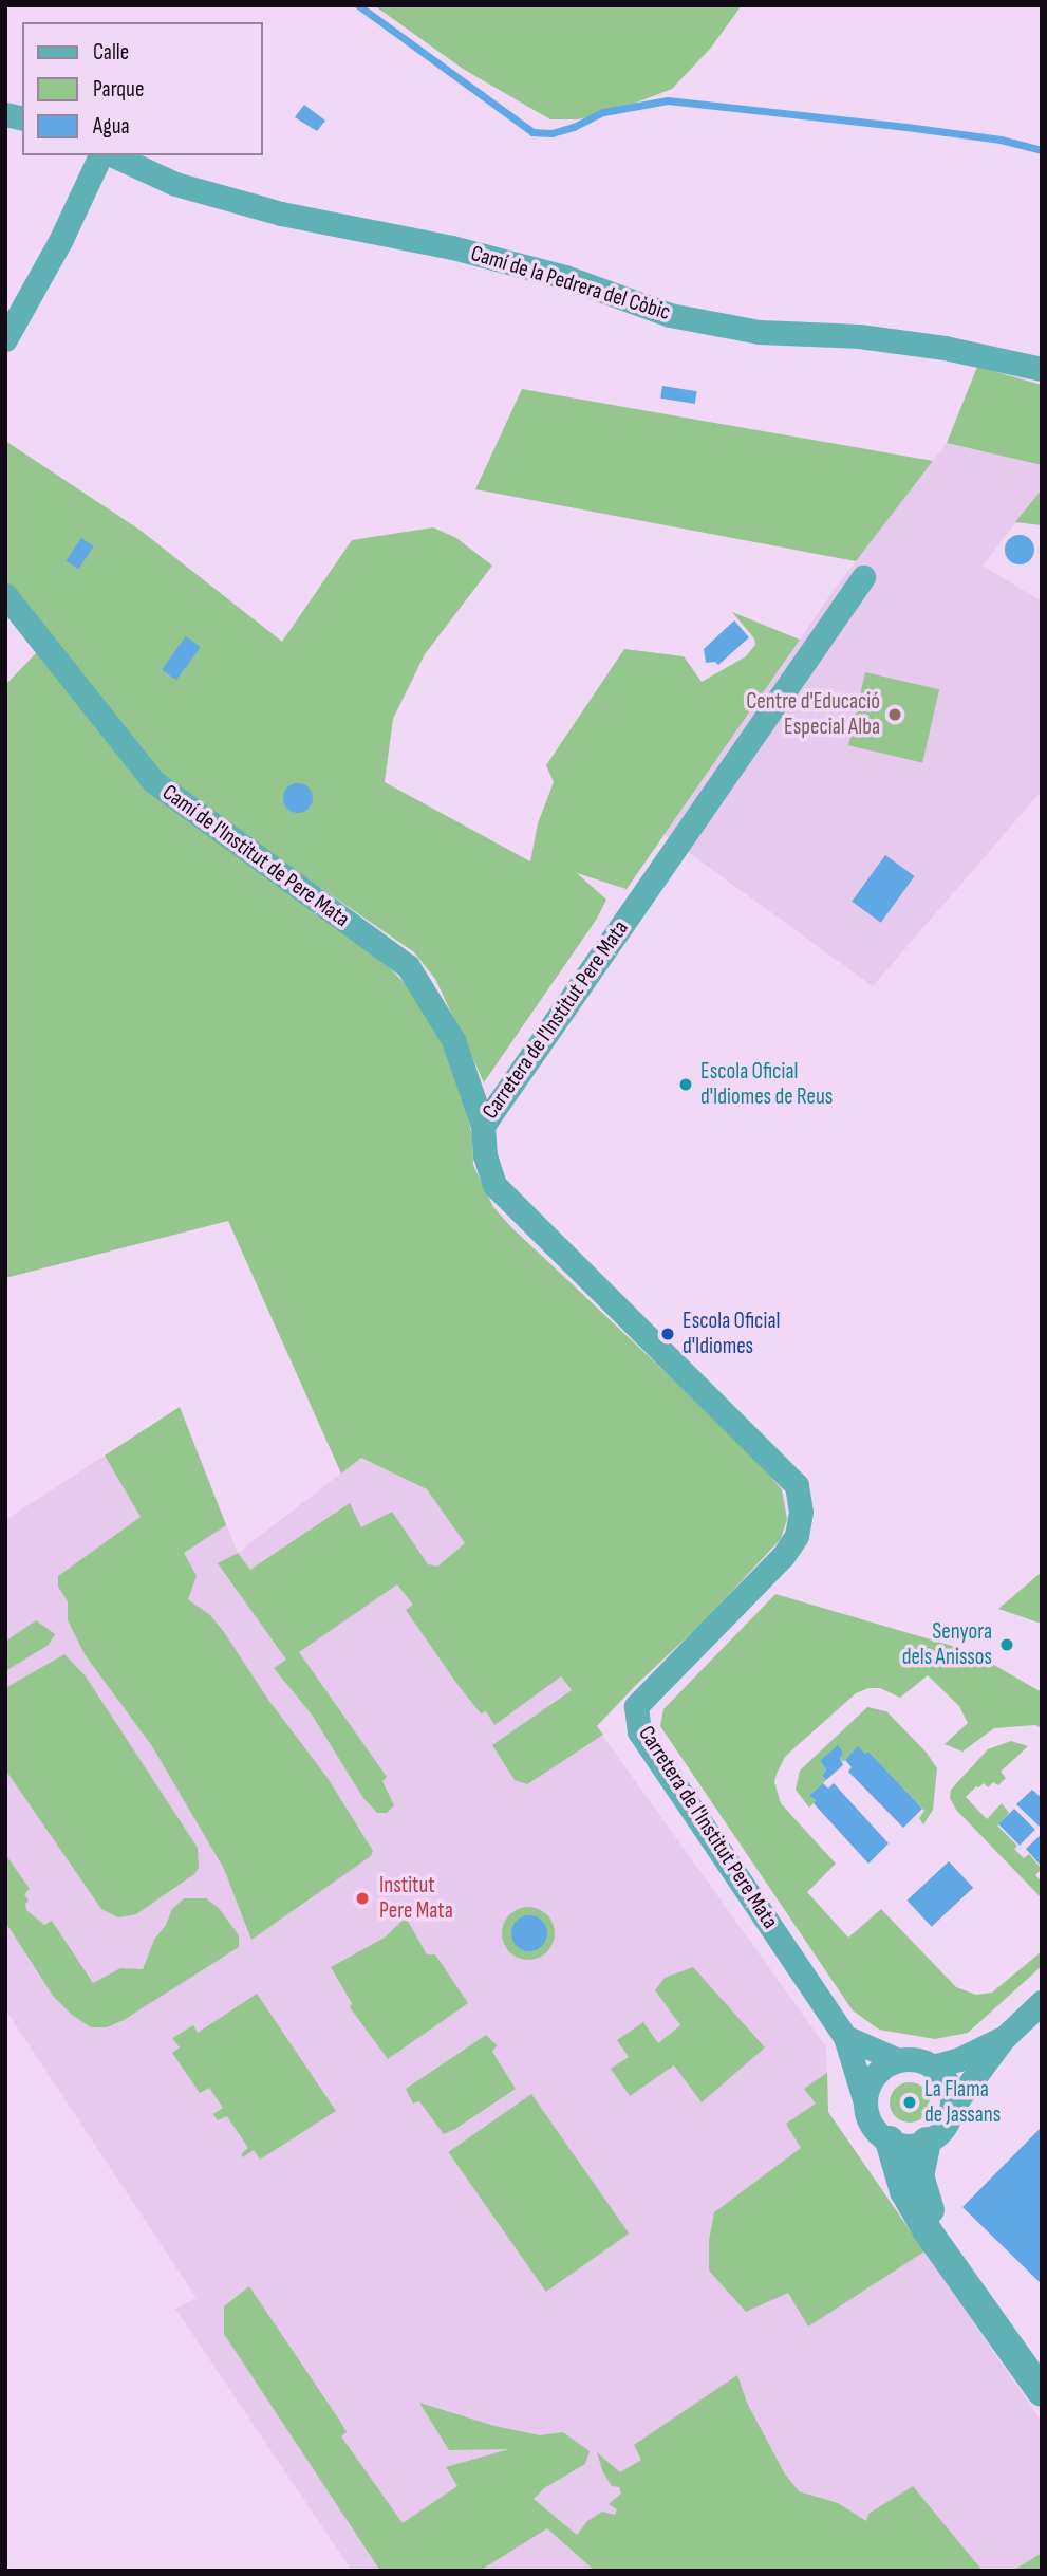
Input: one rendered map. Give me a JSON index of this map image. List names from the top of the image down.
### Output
{
  "streets": {
    "street": ["Camí de la Pedrera del Còbic", "Camí de l'Institut de Pere Mata", "Carretera de l'Institut Pere Mata"]
  },
  "crossings": [
    ["Camí de l'Institut de Pere Mata", "Carretera de l'Institut Pere Mata"]
  ],
  "places": [
    "Centre d'Educació Especial Alba",
    "Escola Oficial d'Idiomes de Reus",
    "Escola Oficial d'Idiomes",
    "Senyora dels Anissos",
    "Institut Pere Mata",
    "La Flama de Jassans"
  ],
  "legend": ["Calle", "Parque", "Agua"]
}
